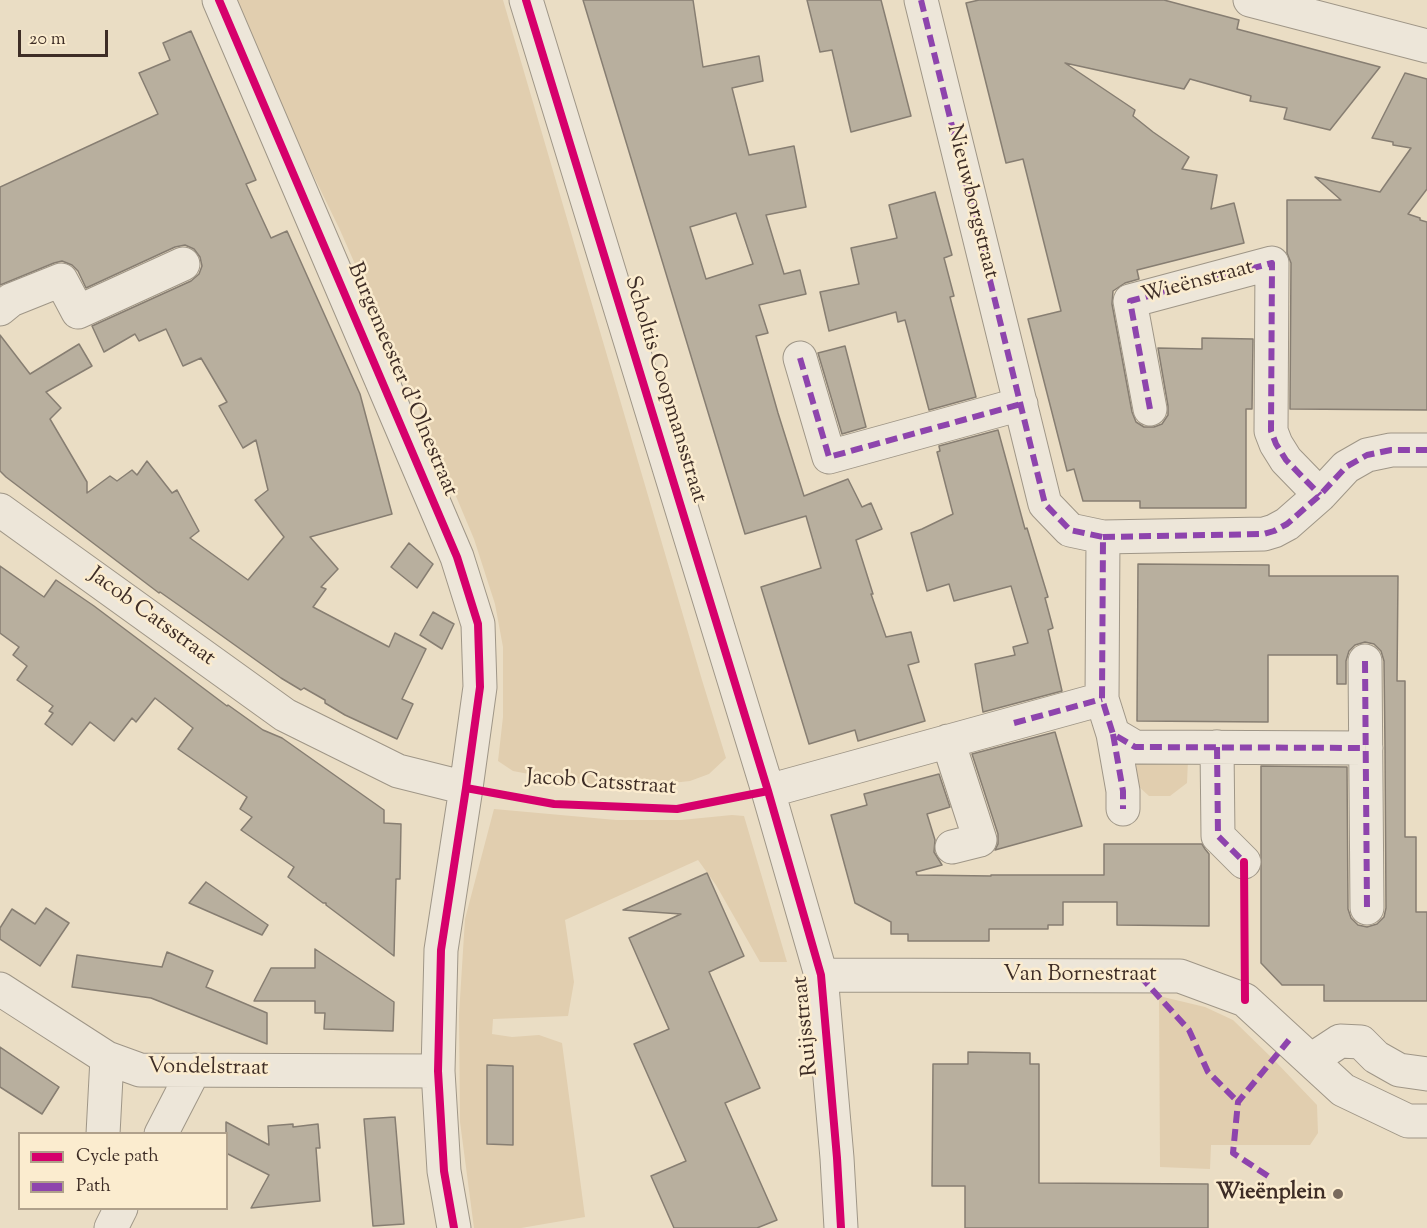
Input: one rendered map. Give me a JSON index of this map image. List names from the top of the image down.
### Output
{
  "streets": {
    "street": [
      "Nieuwborgstraat",
      "Wieënstraat",
      "Burgemeester d'Olnestraat",
      "Scholtis Coopmansstraat",
      "Jacob Catsstraat",
      "Van Bornestraat",
      "Ruijsstraat",
      "Vondelstraat"
    ]
  },
  "crossings": [
    ["Burgemeester d'Olnestraat", "Jacob Catsstraat"],
    ["Burgemeester d'Olnestraat", "Vondelstraat"],
    ["Scholtis Coopmansstraat", "Ruijsstraat"],
    ["Van Bornestraat", "Ruijsstraat"]
  ],
  "places": ["Wieënplein"],
  "legend": ["Cycle path", "Path"],
  "scale_bar": "20 m"
}
